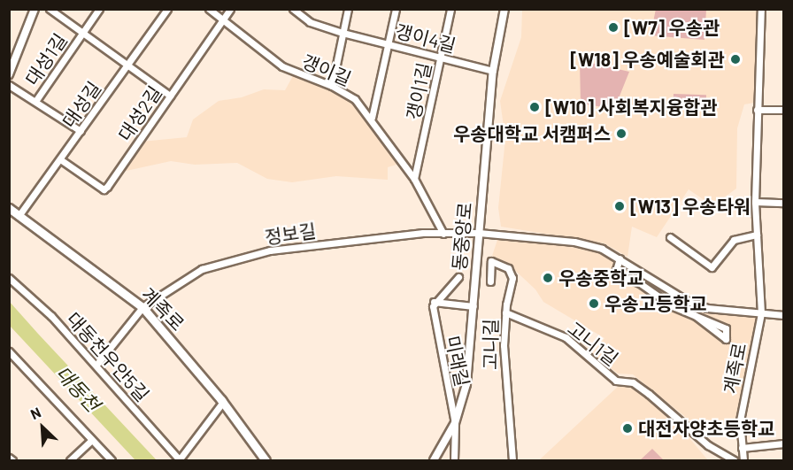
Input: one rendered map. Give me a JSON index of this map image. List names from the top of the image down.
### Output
{
  "streets": {
    "main road": ["계족로"],
    "street": [
      "갱이4길",
      "대성1길",
      "갱이길",
      "갱이1길",
      "대성길",
      "대성2길",
      "정보길",
      "동중앙로",
      "고니1길",
      "고니길",
      "대동천우안5길",
      "미래길"
    ]
  },
  "crossings": [
    ["갱이4길", "갱이1길"],
    ["갱이4길", "동중앙로"],
    ["갱이길", "갱이1길"],
    ["갱이길", "대성2길"],
    ["갱이길", "정보길"],
    ["대성길", "대성2길"],
    ["대성길", "계족로"],
    ["정보길", "동중앙로"],
    ["정보길", "계족로"],
    ["정보길", "대동천우안5길"],
    ["동중앙로", "미래길"],
    ["고니1길", "고니길"]
  ],
  "water": ["대동천"],
  "places": [
    "[W7] 우송관",
    "[W18] 우송예술회관",
    "[W10] 사회복지융합관",
    "우송대학교 서캠퍼스",
    "[W13] 우송타워",
    "우송중학교",
    "우송고등학교",
    "대전자양초등학교"
  ],
  "north": "top left"
}
